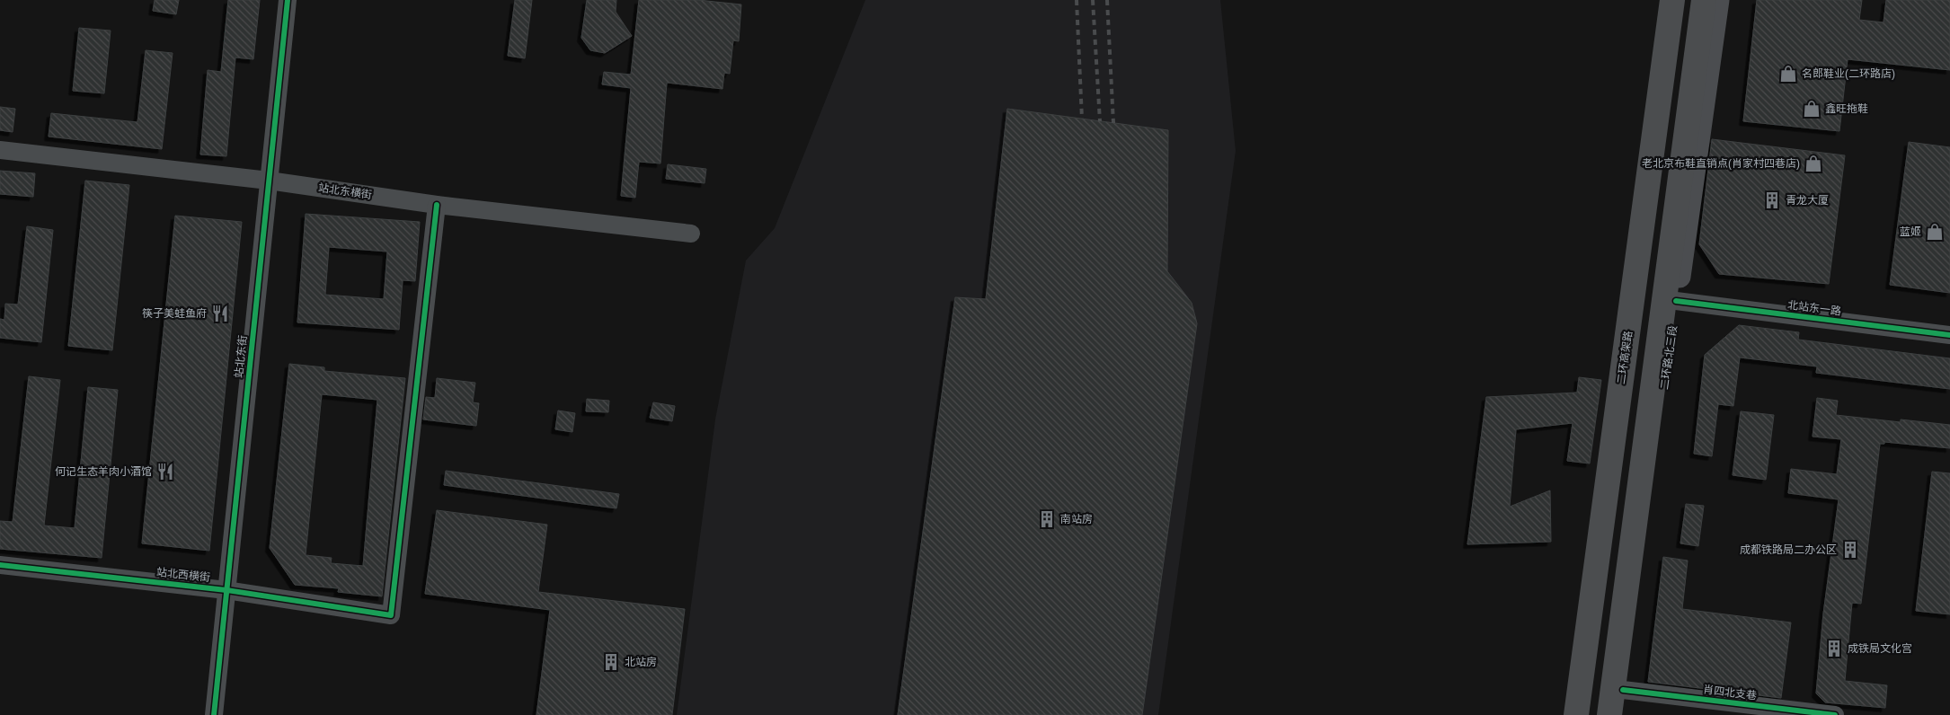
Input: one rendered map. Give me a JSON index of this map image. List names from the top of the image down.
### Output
{
  "streets": {
    "highway": ["二环高架路"],
    "main road": ["二环路北三段"],
    "street": [
      "站北东横街",
      "北站东一路",
      "站北东街",
      "站北西横街",
      "肖四北支巷"
    ]
  },
  "crossings": [
    ["站北东横街", "站北东街"],
    ["站北东横街", "站北西横街"],
    ["北站东一路", "二环路北三段"],
    ["站北东街", "站北西横街"],
    ["二环路北三段", "肖四北支巷"]
  ],
  "places": {
    "shop": [
      "名郎鞋业(二环路店)",
      "鑫旺拖鞋",
      "老北京布鞋直销点(肖家村四巷店)",
      "蓝姬"
    ],
    "building": [
      "青龙大厦",
      "南站房",
      "成都铁路局二办公区",
      "成铁局文化宫",
      "北站房"
    ],
    "restaurant": ["筷子美蛙鱼府", "何记生态羊肉小酒馆"]
  }
}
